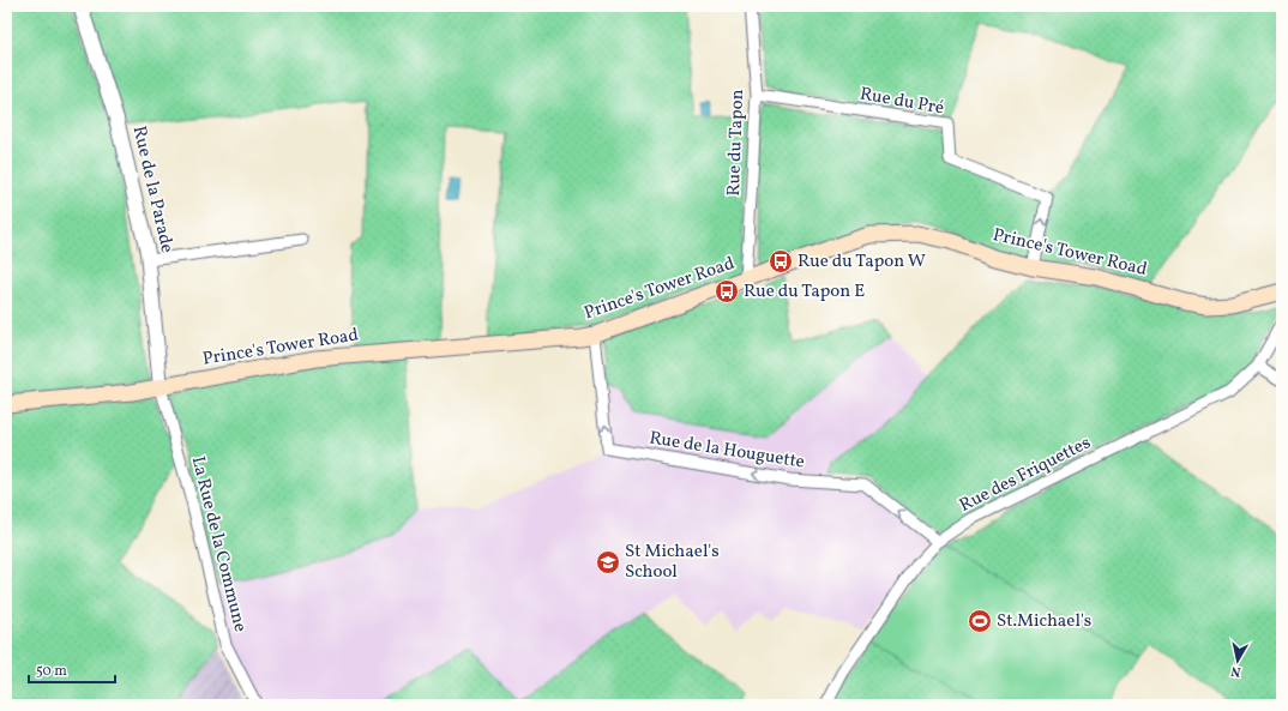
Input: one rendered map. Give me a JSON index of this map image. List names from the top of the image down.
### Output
{
  "streets": {
    "main road": ["Prince's Tower Road"],
    "street": [
      "Rue du Pré",
      "Rue du Tapon",
      "Rue de la Parade",
      "Rue de la Houguette",
      "Rue des Friquettes",
      "La Rue de la Commune"
    ]
  },
  "crossings": [
    ["Rue du Pré", "Rue du Tapon"],
    ["Rue du Pré", "Prince's Tower Road"],
    ["Rue du Tapon", "Prince's Tower Road"],
    ["Rue de la Parade", "Prince's Tower Road"],
    ["Rue de la Parade", "La Rue de la Commune"],
    ["Prince's Tower Road", "Rue de la Houguette"],
    ["Prince's Tower Road", "La Rue de la Commune"],
    ["Rue de la Houguette", "Rue des Friquettes"]
  ],
  "one_way": ["Rue du Pré", "Rue de la Houguette"],
  "places": {
    "bus stop": ["Rue du Tapon W", "Rue du Tapon E"],
    "school or university": ["St Michael's School"],
    "sports": ["St.Michael's"]
  },
  "scale_bar": "50 m",
  "north": "bottom"
}
